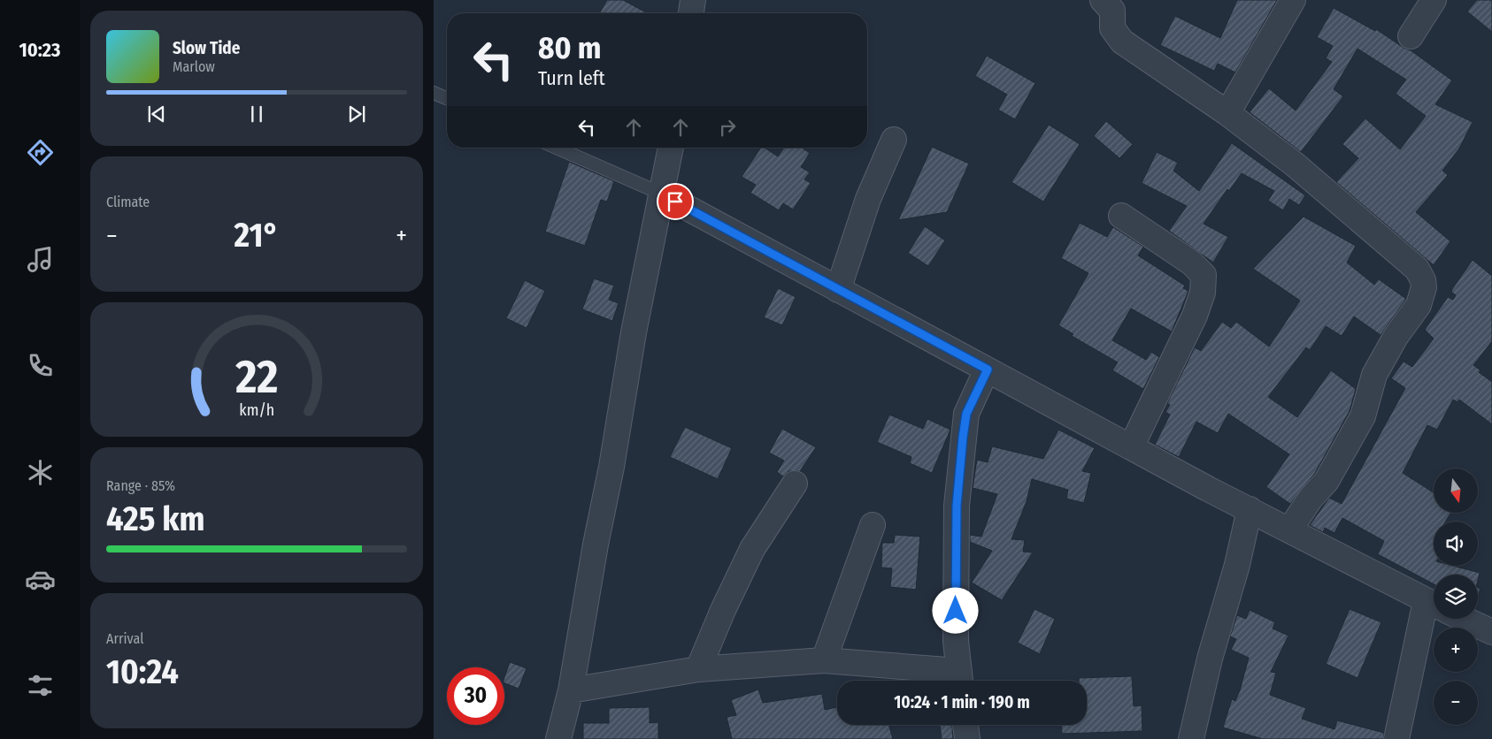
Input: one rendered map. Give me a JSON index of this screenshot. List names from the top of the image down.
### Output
{
  "north": "bottom",
  "page": {
    "tabs": "10:23",
    "turn": ["80 m", "Turn left"],
    "song": ["Slow Tide", "Marlow"],
    "tile": [
      "Climate",
      ["Range · 85%", "425 km"],
      ["Arrival", "10:24"]
    ],
    "heat": ["−", "21°", "+"],
    "map_buttons": ["+", "−"],
    "limit": "30",
    "trip": "10:24 · 1 min · 190 m",
    "gauge": ["22", "km/h"]
  }
}
